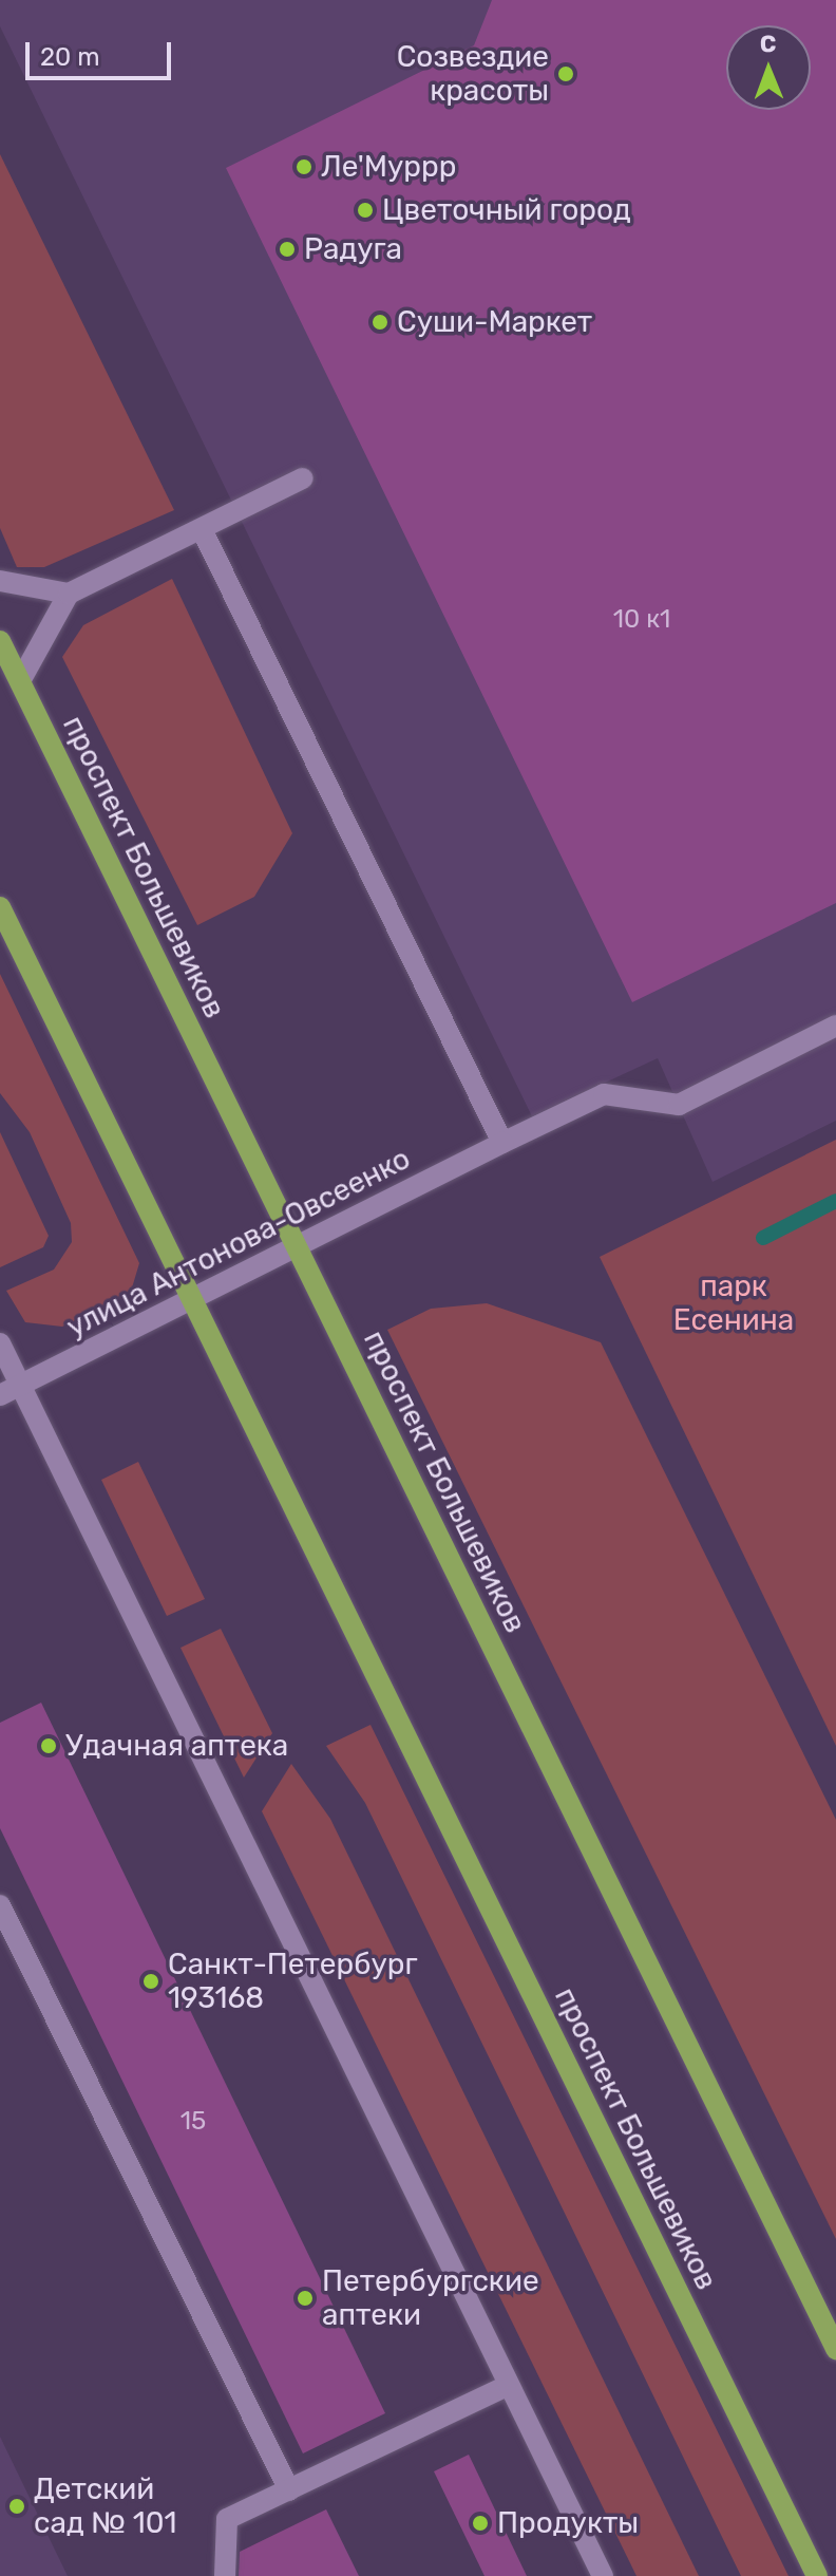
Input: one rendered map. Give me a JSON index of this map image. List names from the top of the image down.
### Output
{
  "streets": {
    "main road": ["проспект Большевиков"],
    "street": ["улица Антонова-Овсеенко"]
  },
  "crossings": [
    ["проспект Большевиков", "улица Антонова-Овсеенко"]
  ],
  "parks": ["парк Есенина"],
  "places": [
    "Созвездие красоты",
    "Ле'Муррр",
    "Цветочный город",
    "Радуга",
    "Суши-Маркет",
    "Удачная аптека",
    "Санкт-Петербург 193168",
    "Петербургские аптеки",
    "Детский сад № 101",
    "Продукты"
  ],
  "house_numbers": ["10 к1", "15"],
  "scale_bar": "20 m",
  "north": "top"
}
